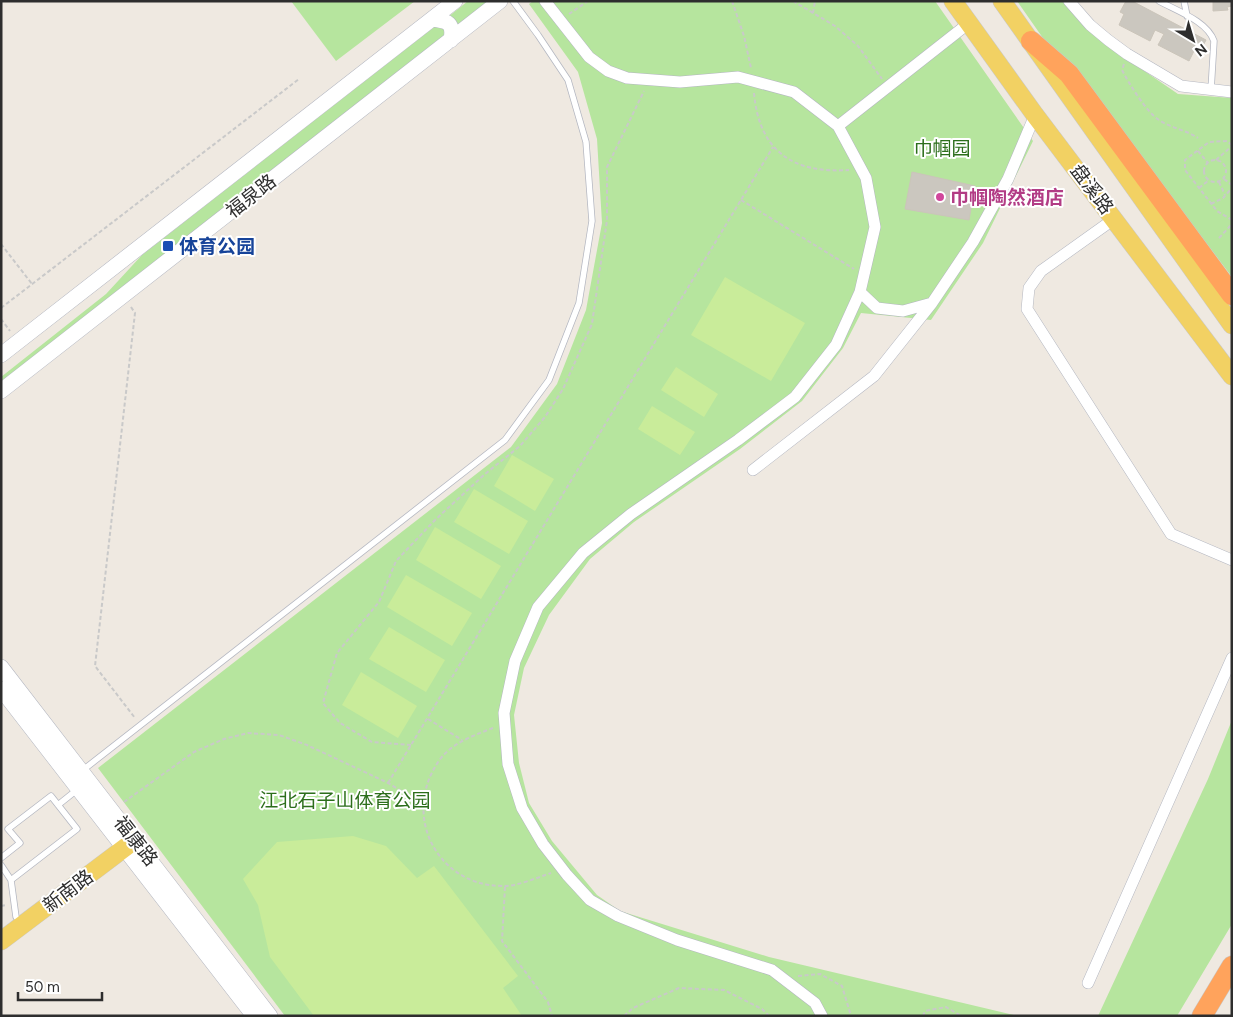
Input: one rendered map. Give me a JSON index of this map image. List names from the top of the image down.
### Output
{
  "streets": {
    "main road": [
      "盘溪路",
      "福泉路",
      "福康路",
      "新南路"
    ]
  },
  "crossings": [
    ["福康路", "新南路"]
  ],
  "parks": ["巾帼园", "江北石子山体育公园"],
  "places": {
    "other": ["巾帼陶然酒店"],
    "transit": ["体育公园"]
  },
  "scale_bar": "50 m",
  "north": "bottom right"
}
